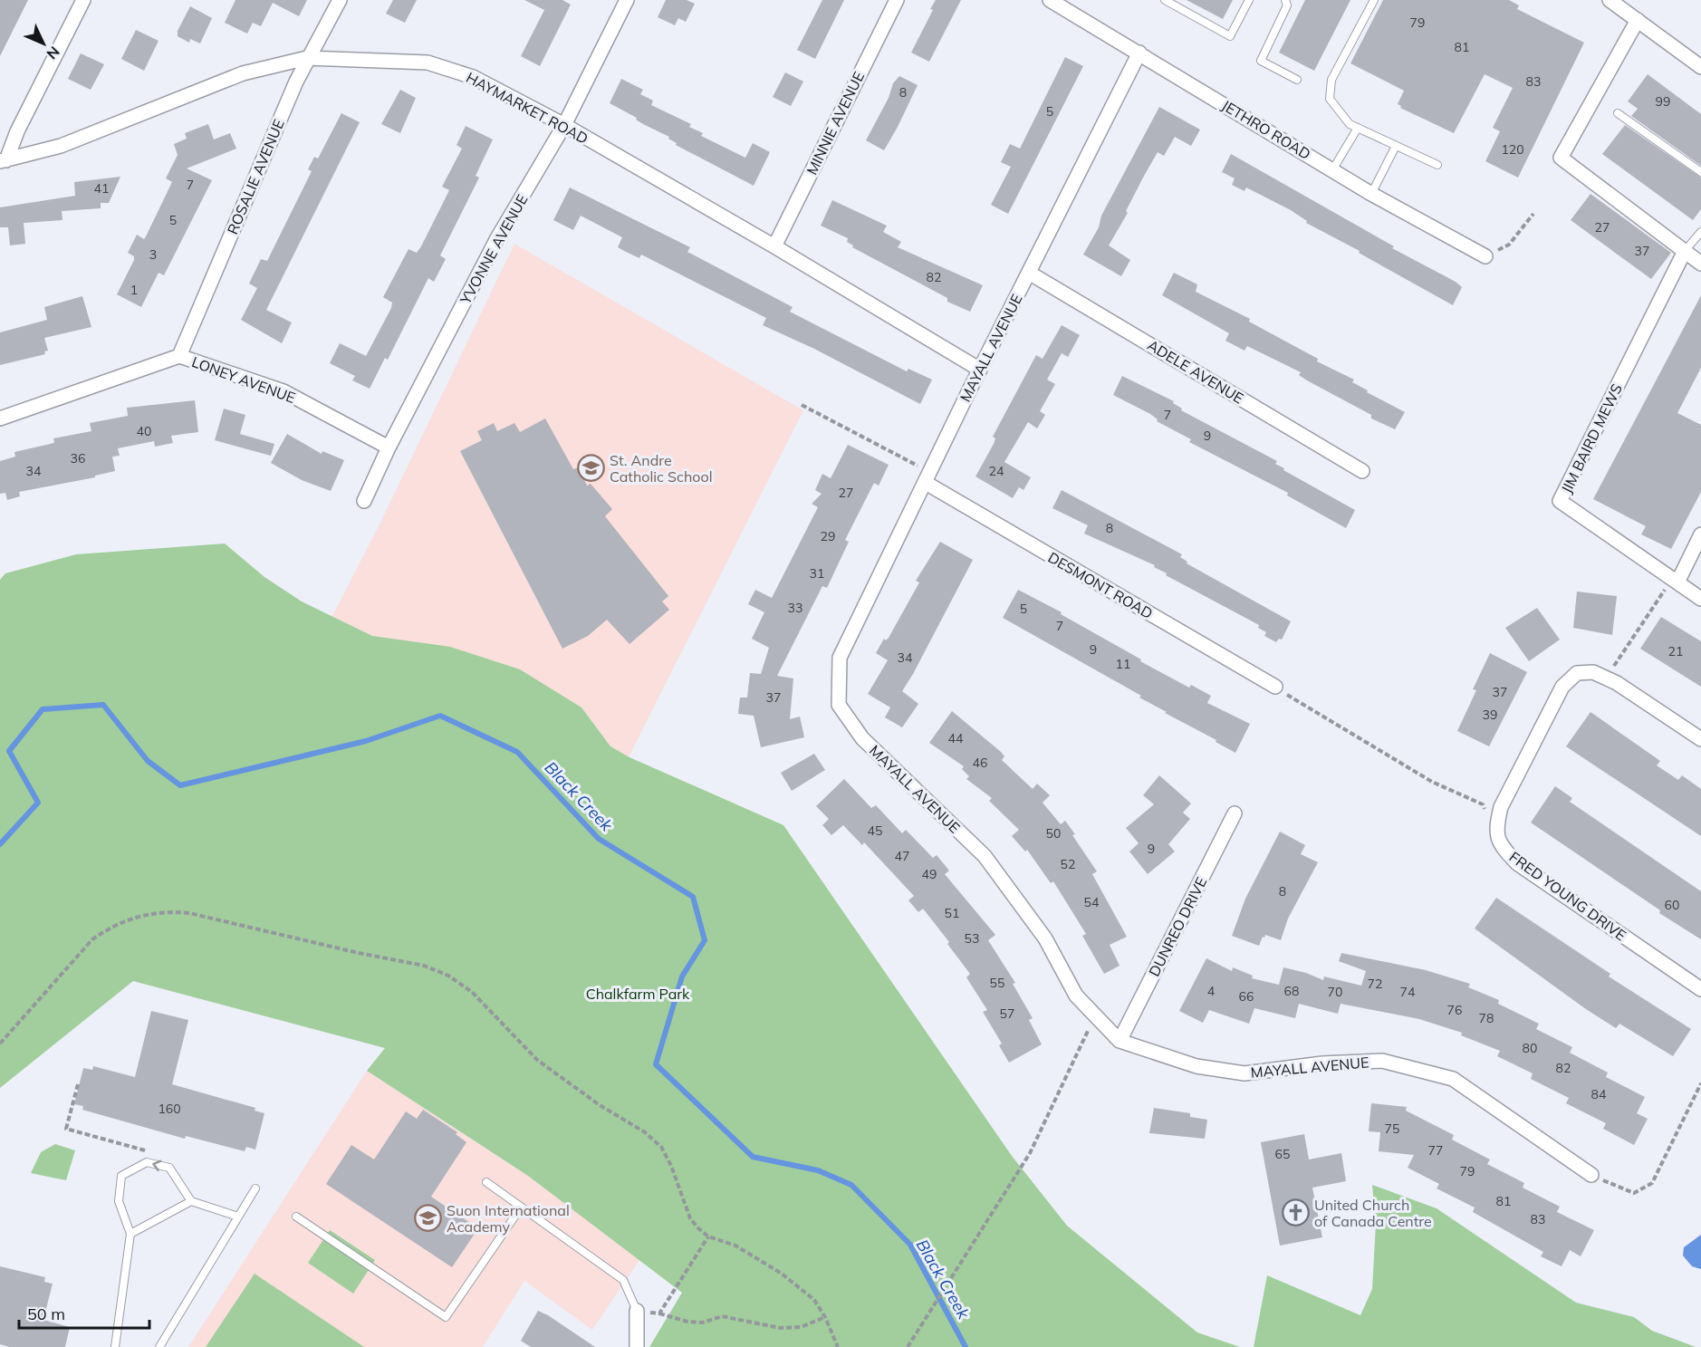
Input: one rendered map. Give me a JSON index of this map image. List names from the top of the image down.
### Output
{
  "streets": {
    "street": [
      "HAYMARKET ROAD",
      "MINNIE AVENUE",
      "JETHRO ROAD",
      "ROSALIE AVENUE",
      "YVONNE AVENUE",
      "MAYALL AVENUE",
      "ADELE AVENUE",
      "LONEY AVENUE",
      "JIM BAIRD MEWS",
      "DESMONT ROAD",
      "FRED YOUNG DRIVE",
      "DUNREO DRIVE"
    ]
  },
  "crossings": [
    ["HAYMARKET ROAD", "MINNIE AVENUE"],
    ["HAYMARKET ROAD", "ROSALIE AVENUE"],
    ["HAYMARKET ROAD", "YVONNE AVENUE"],
    ["HAYMARKET ROAD", "MAYALL AVENUE"],
    ["JETHRO ROAD", "MAYALL AVENUE"],
    ["ROSALIE AVENUE", "LONEY AVENUE"],
    ["YVONNE AVENUE", "LONEY AVENUE"],
    ["MAYALL AVENUE", "ADELE AVENUE"],
    ["MAYALL AVENUE", "DESMONT ROAD"],
    ["MAYALL AVENUE", "DUNREO DRIVE"]
  ],
  "water": ["Black Creek"],
  "parks": ["Chalkfarm Park"],
  "places": {
    "school or university": ["St. Andre Catholic School", "Suon International Academy"],
    "church": ["United Church of Canada Centre"]
  },
  "house_numbers": [
    "79",
    "81",
    "83",
    "8",
    "99",
    "5",
    "120",
    "7",
    "41",
    "5",
    "27",
    "37",
    "3",
    "82",
    "1",
    "7",
    "40",
    "9",
    "36",
    "34",
    "24",
    "27",
    "8",
    "29",
    "31",
    "33",
    "5",
    "7",
    "9",
    "21",
    "34",
    "11",
    "37",
    "37",
    "39",
    "44",
    "46",
    "45",
    "50",
    "9",
    "47",
    "52",
    "49",
    "8",
    "54",
    "60",
    "51",
    "53",
    "55",
    "72",
    "4",
    "68",
    "70",
    "74",
    "66",
    "76",
    "57",
    "78",
    "80",
    "82",
    "84",
    "160",
    "75",
    "77",
    "65",
    "79",
    "81",
    "83"
  ],
  "scale_bar": "50 m",
  "north": "bottom right"
}
